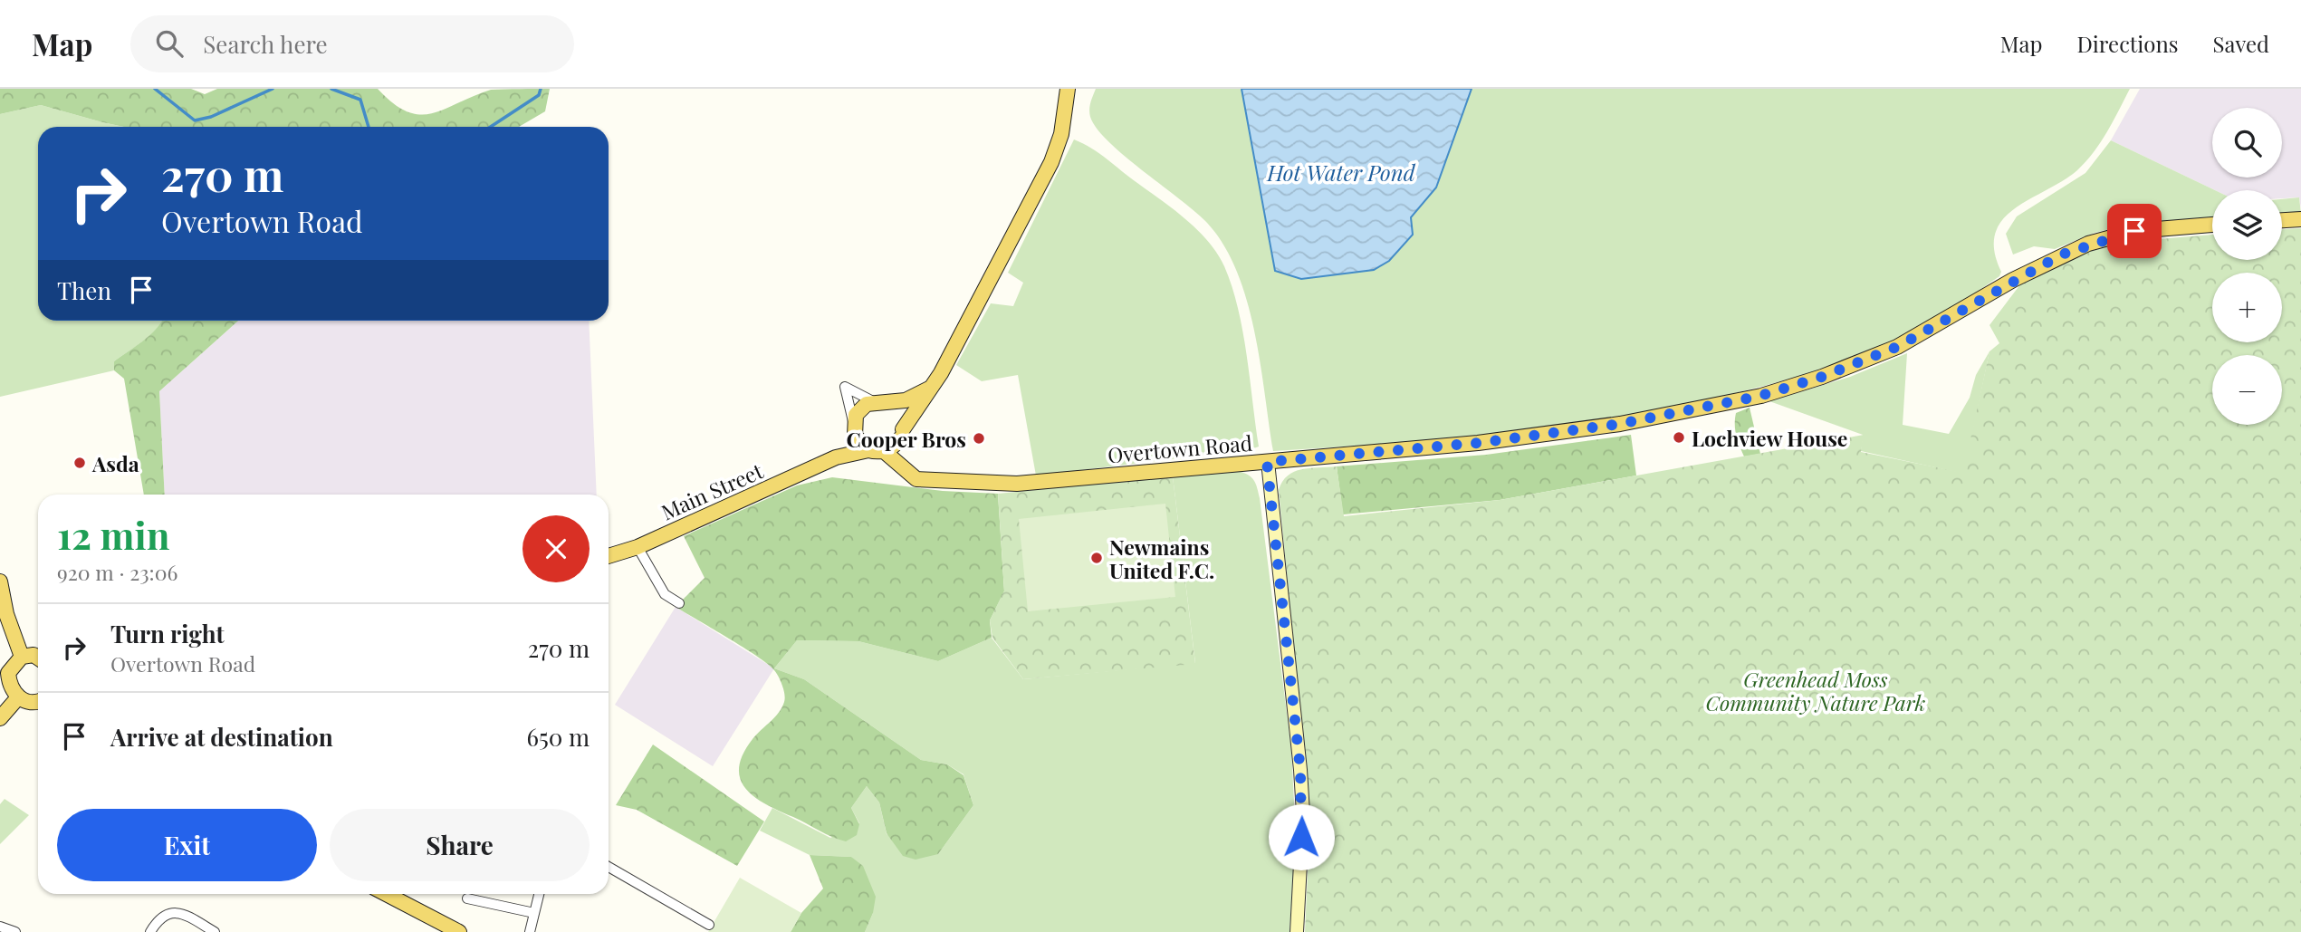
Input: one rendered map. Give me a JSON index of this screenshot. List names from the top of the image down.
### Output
{
  "streets": {
    "main road": ["Overtown Road", "Main Street"]
  },
  "crossings": [
    ["Overtown Road", "Main Street"]
  ],
  "water": ["Hot Water Pond"],
  "parks": ["Greenhead Moss Community Nature Park"],
  "places": [
    "Lochview House",
    "Cooper Bros",
    "Asda",
    "Newmains United F.C."
  ],
  "page": {
    "header": "Map",
    "search": "Search here",
    "nav": ["Map", "Directions", "Saved"],
    "map_buttons": ["+", "−"],
    "turn": ["270 m", "Overtown Road"],
    "then": "Then",
    "heading": ["12 min", "920 m · 23:06"],
    "list": [
      {
        "name": "Turn right",
        "note": "Overtown Road",
        "value": "270 m"
      },
      {
        "name": "Arrive at destination",
        "value": "650 m"
      }
    ],
    "buttons": ["Exit", "Share"]
  }
}
